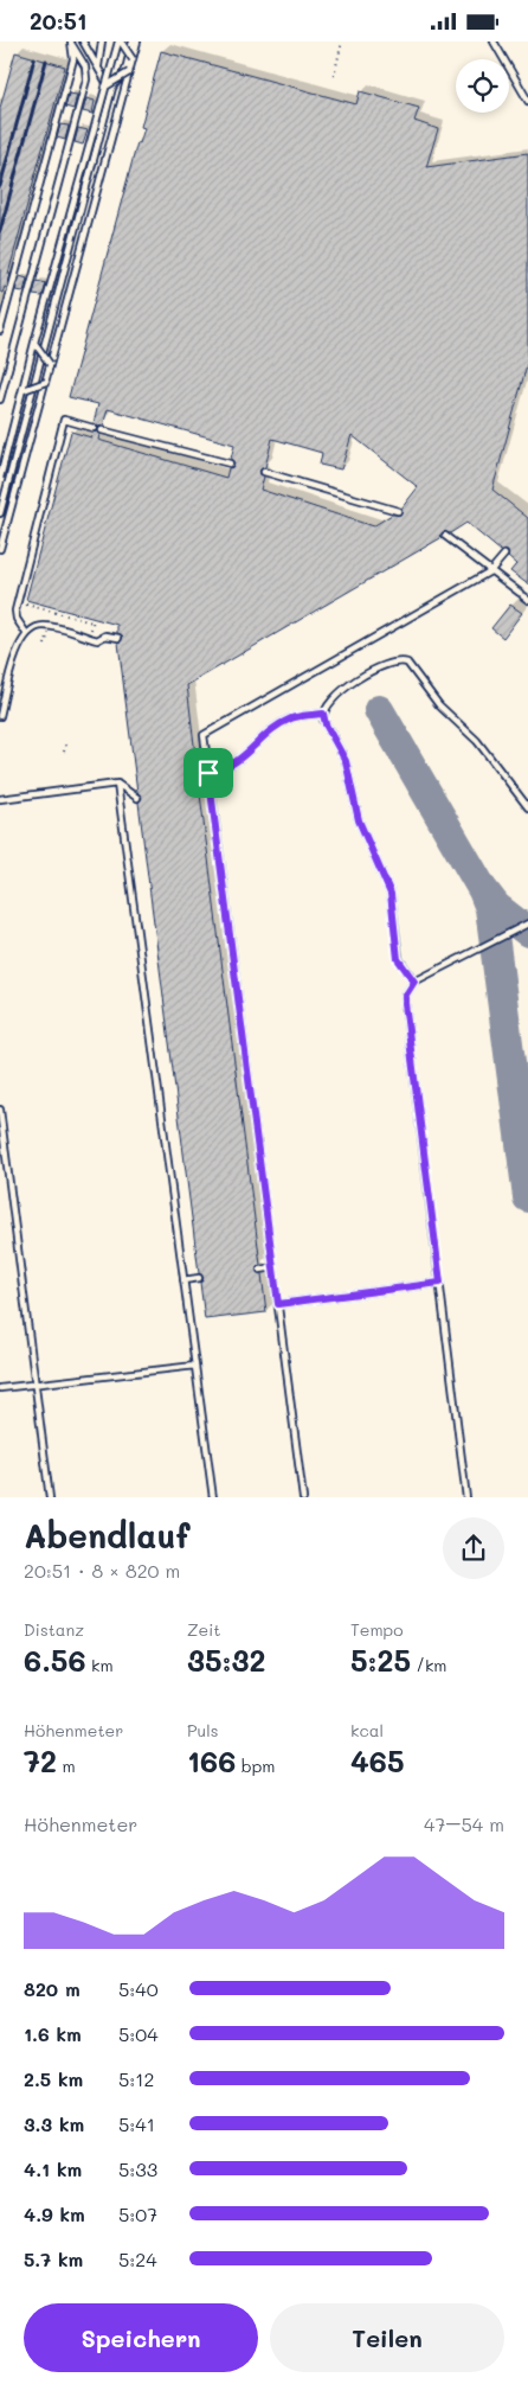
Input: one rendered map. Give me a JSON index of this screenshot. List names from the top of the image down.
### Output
{
  "page": {
    "status": "20:51",
    "heading": ["Abendlauf", "20:51 · 8 × 820 m"],
    "stats": [
      ["Distanz", "6.56 km"],
      ["Zeit", "35:32"],
      ["Tempo", "5:25 /km"],
      ["Höhenmeter", "72 m"],
      ["Puls", "166 bpm"],
      ["kcal", "465"]
    ],
    "chart": ["Höhenmeter", "47–54 m"],
    "list": [
      {
        "name": "820 m",
        "note": "5:40"
      },
      {
        "name": "1.6 km",
        "note": "5:04"
      },
      {
        "name": "2.5 km",
        "note": "5:12"
      },
      {
        "name": "3.3 km",
        "note": "5:41"
      },
      {
        "name": "4.1 km",
        "note": "5:33"
      },
      {
        "name": "4.9 km",
        "note": "5:07"
      },
      {
        "name": "5.7 km",
        "note": "5:24"
      }
    ],
    "buttons": ["Speichern", "Teilen"]
  }
}
